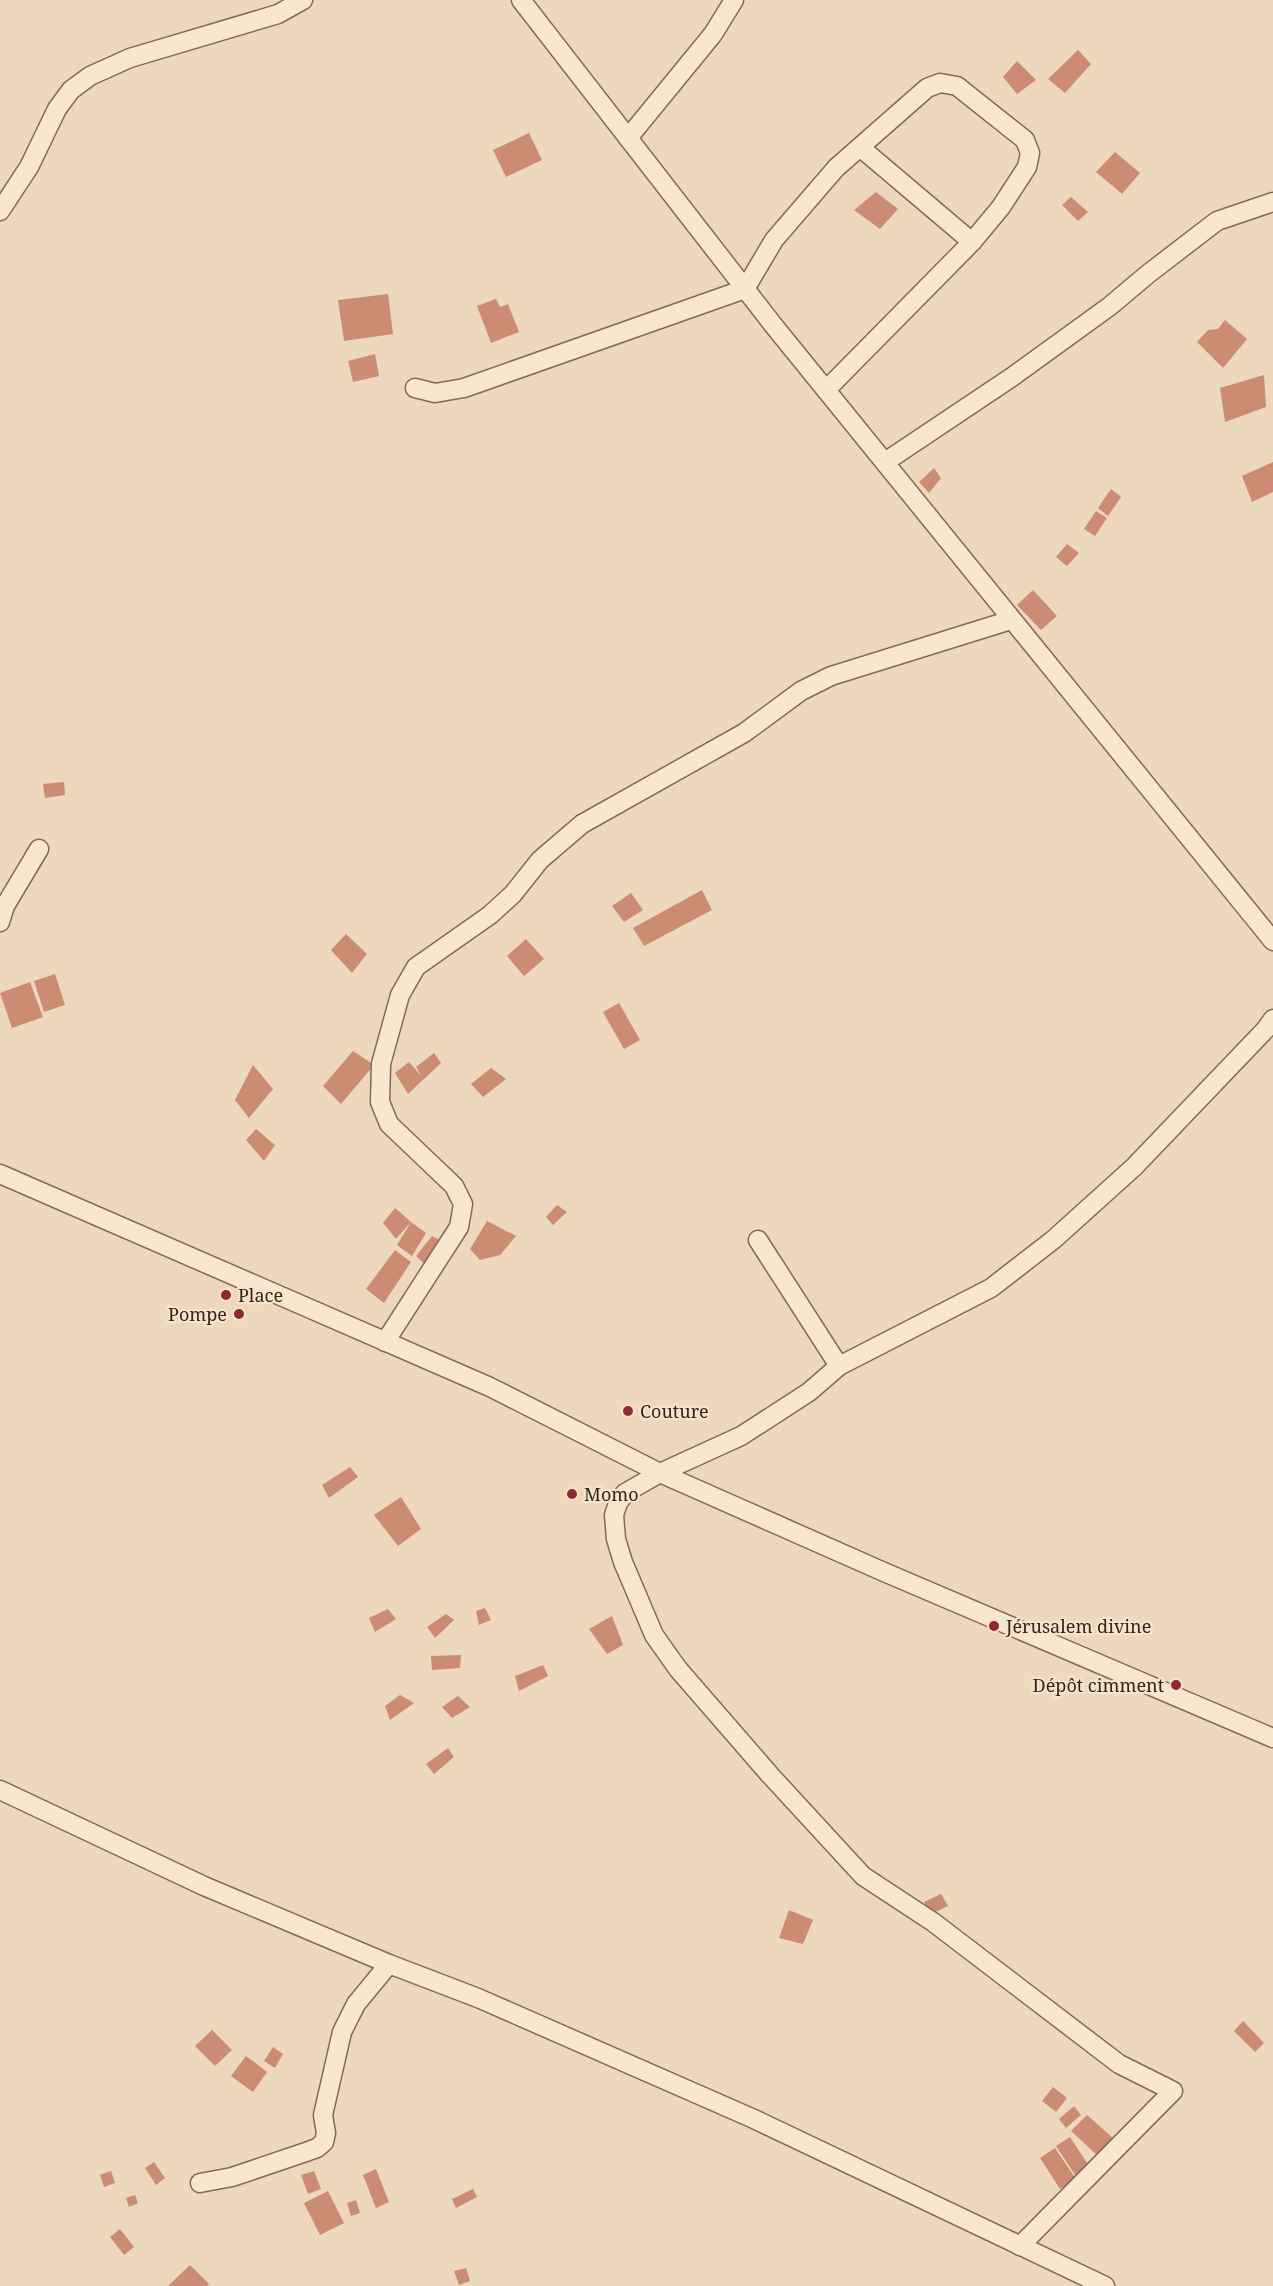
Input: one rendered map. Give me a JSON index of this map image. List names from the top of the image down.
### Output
{
  "places": [
    "Place",
    "Pompe",
    "Couture",
    "Momo",
    "Jérusalem divine",
    "Dépôt cimment"
  ]
}
